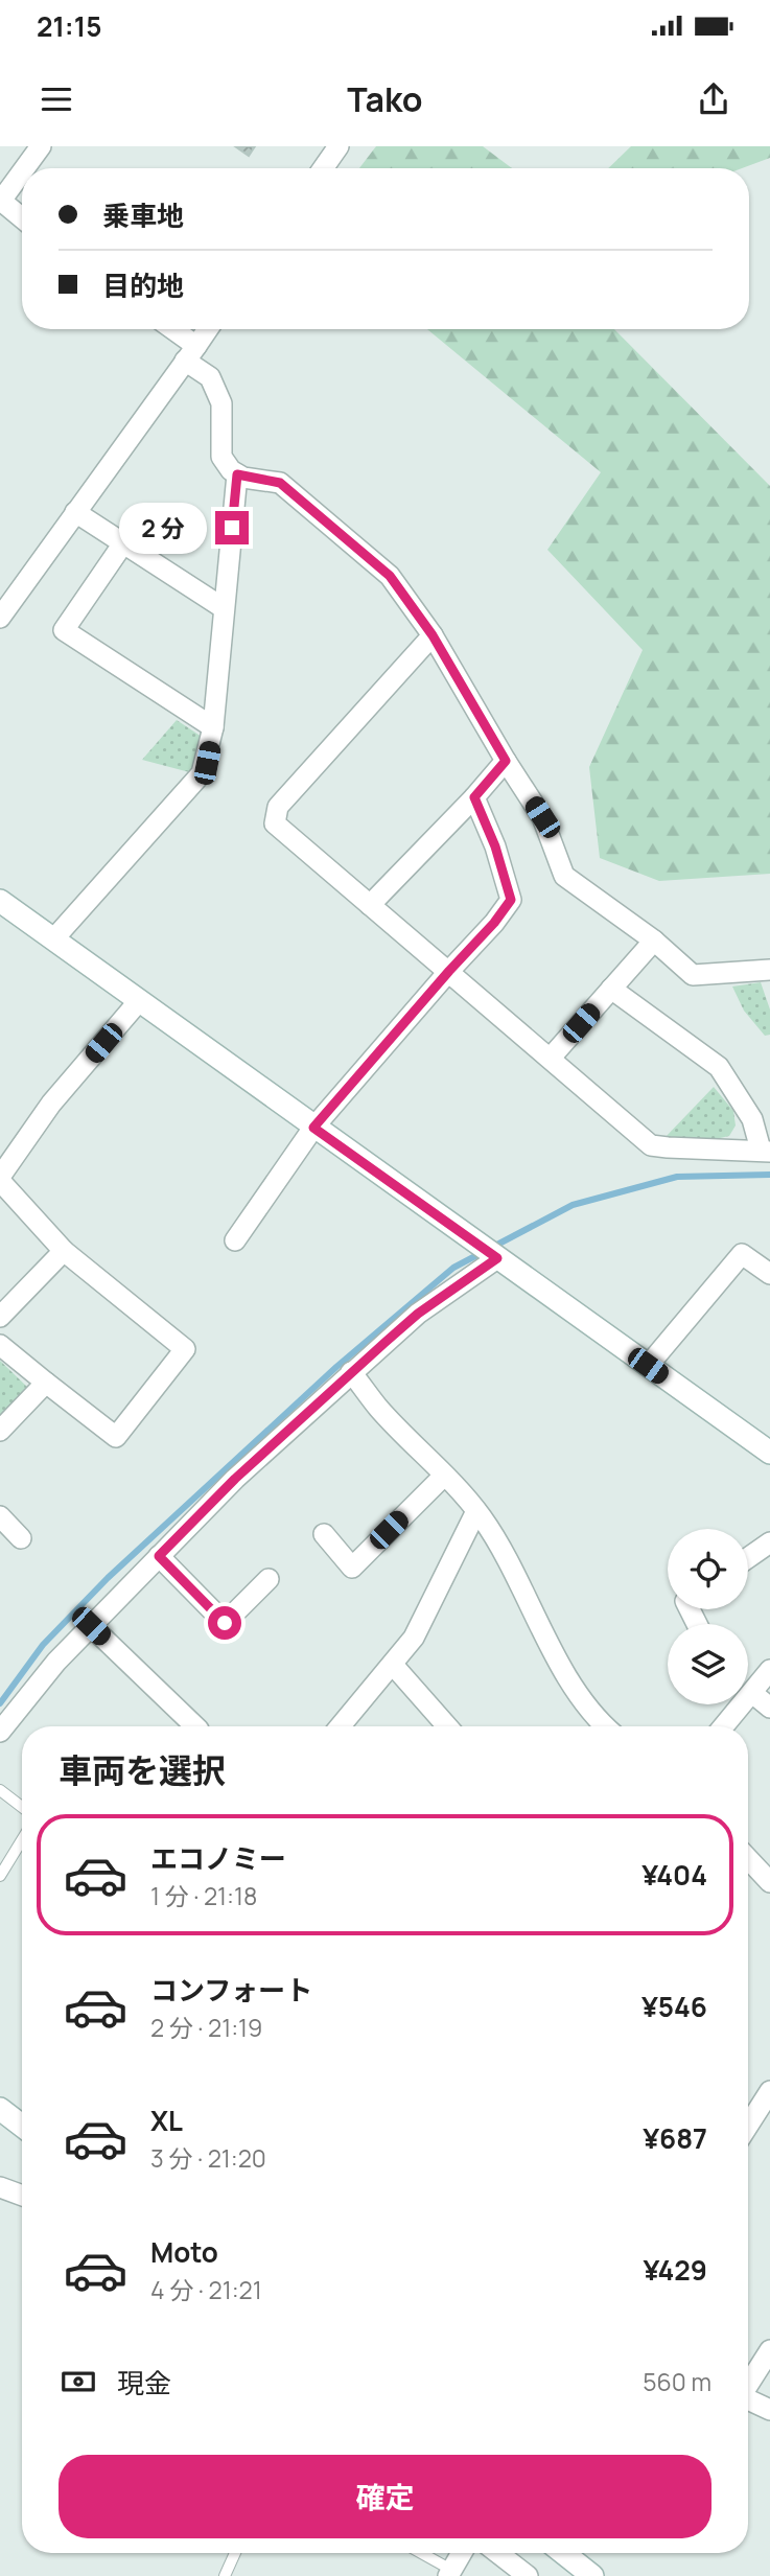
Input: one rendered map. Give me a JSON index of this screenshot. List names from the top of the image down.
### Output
{
  "page": {
    "status": "21:15",
    "header": "Tako",
    "banner": ["乗車地", "目的地"],
    "bubble": "2 分",
    "heading": "車両を選択",
    "list": [
      {
        "name": "エコノミー",
        "note": "1 分 · 21:18",
        "value": "¥404"
      },
      {
        "name": "コンフォート",
        "note": "2 分 · 21:19",
        "value": "¥546"
      },
      {
        "name": "XL",
        "note": "3 分 · 21:20",
        "value": "¥687"
      },
      {
        "name": "Moto",
        "note": "4 分 · 21:21",
        "value": "¥429"
      }
    ],
    "pay": ["現金", "560 m"],
    "buttons": "確定"
  }
}
